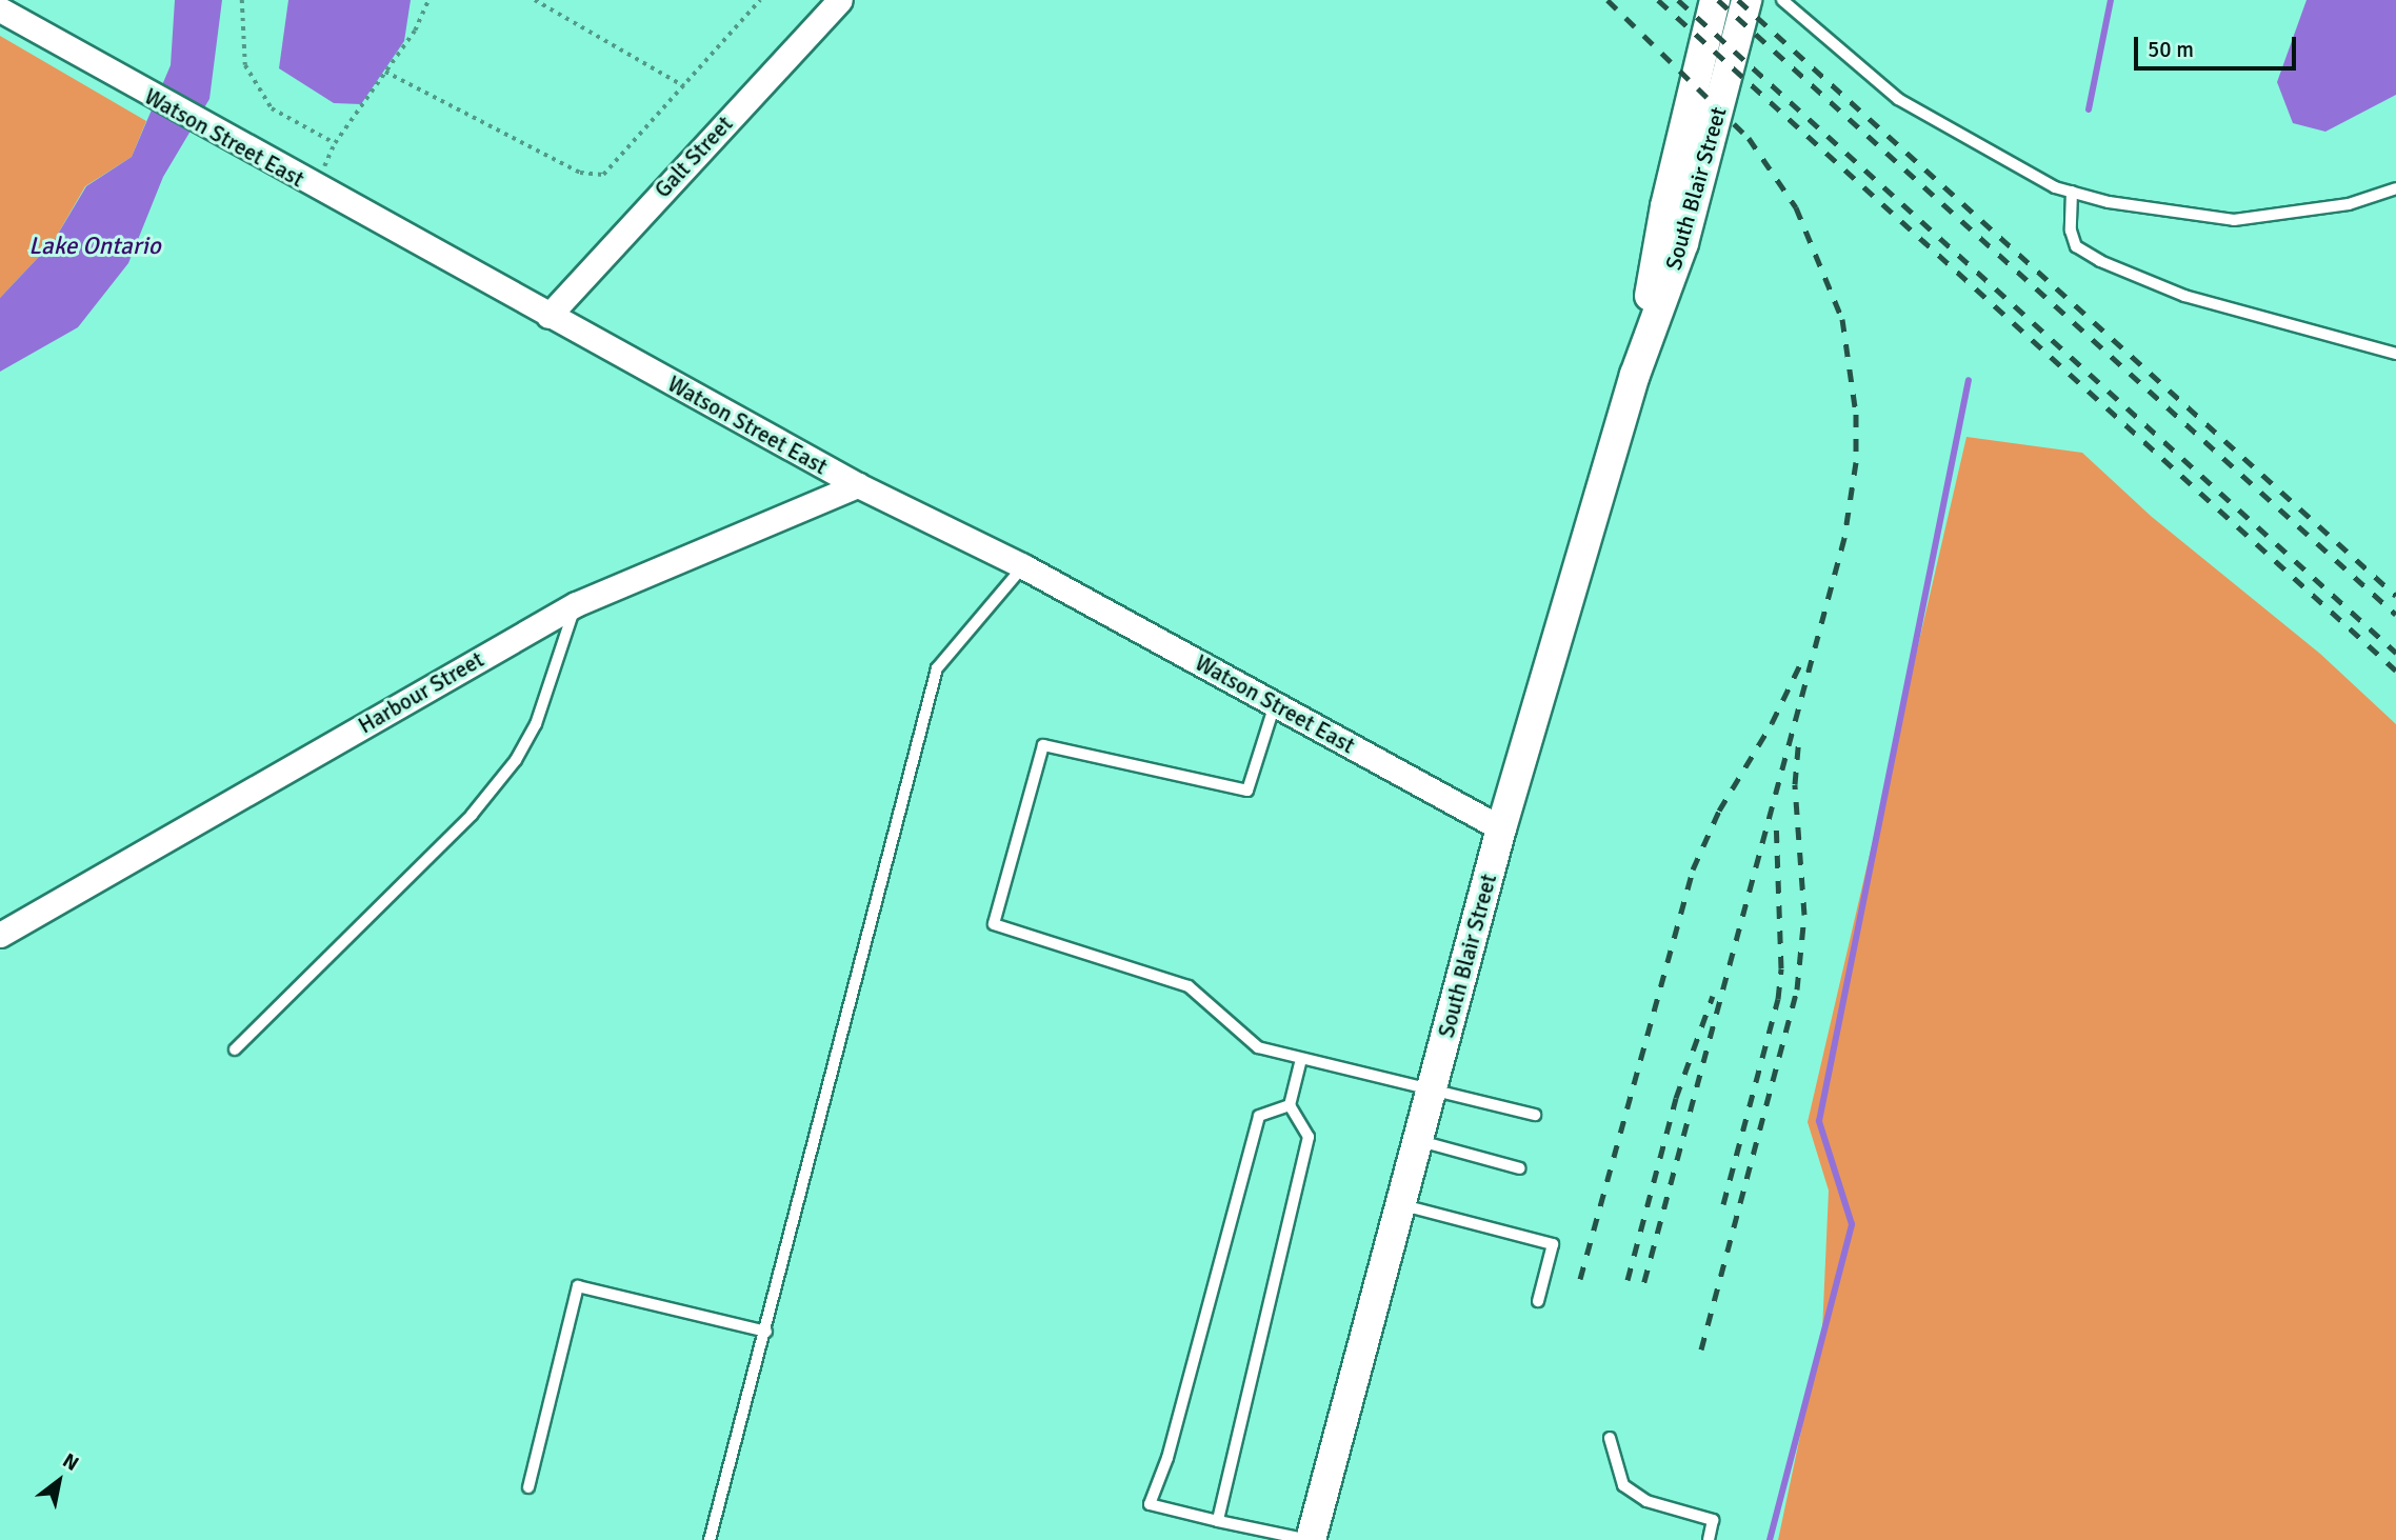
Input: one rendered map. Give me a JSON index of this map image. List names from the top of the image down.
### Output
{
  "streets": {
    "street": [
      "Watson Street East",
      "Galt Street",
      "South Blair Street",
      "Harbour Street"
    ]
  },
  "crossings": [
    ["Watson Street East", "Galt Street"],
    ["Watson Street East", "South Blair Street"],
    ["Watson Street East", "Harbour Street"]
  ],
  "water": ["Lake Ontario"],
  "scale_bar": "50 m",
  "north": "top right"
}
